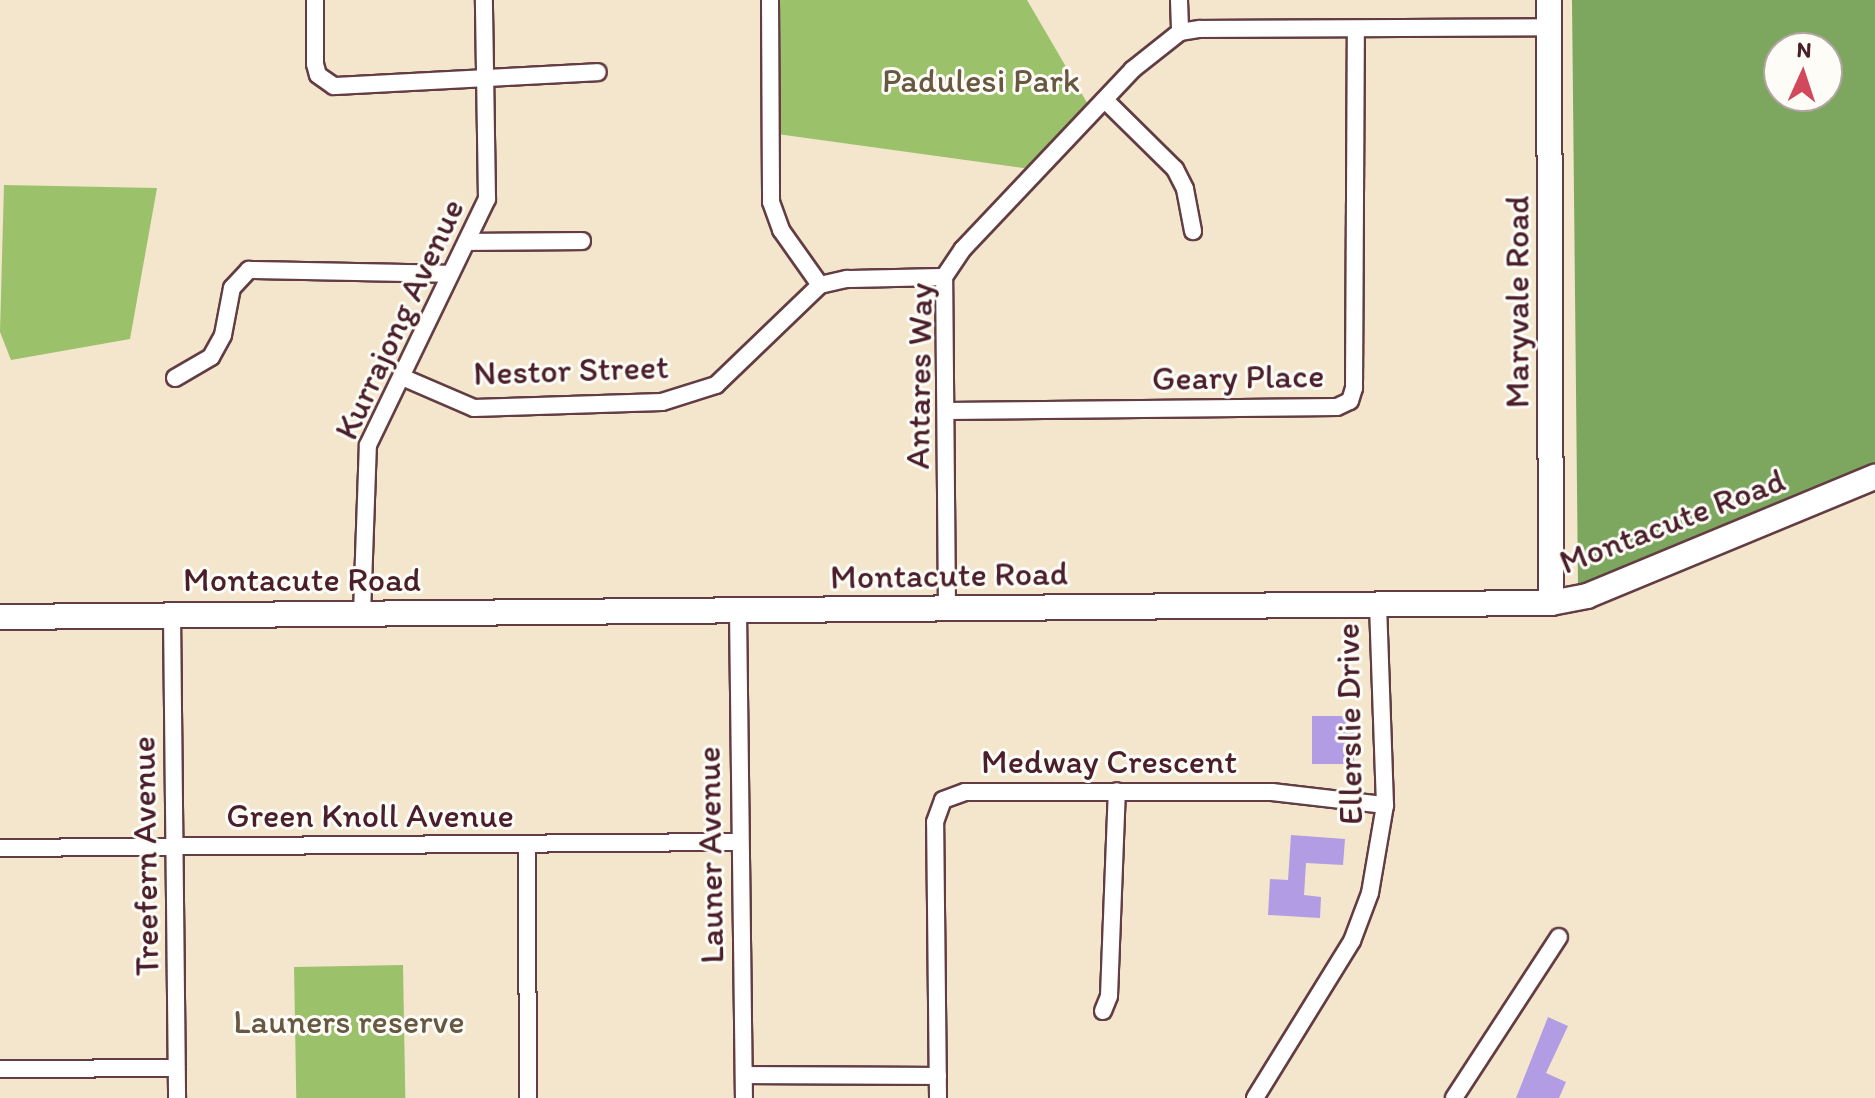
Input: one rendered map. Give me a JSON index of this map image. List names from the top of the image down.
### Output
{
  "streets": {
    "main road": ["Maryvale Road", "Montacute Road"],
    "street": [
      "Kurrajong Avenue",
      "Nestor Street",
      "Antares Way",
      "Geary Place",
      "Ellerslie Drive",
      "Medway Crescent",
      "Green Knoll Avenue",
      "Launer Avenue",
      "Treefern Avenue"
    ]
  },
  "crossings": [
    ["Maryvale Road", "Montacute Road"],
    ["Kurrajong Avenue", "Nestor Street"],
    ["Kurrajong Avenue", "Montacute Road"],
    ["Antares Way", "Geary Place"],
    ["Antares Way", "Montacute Road"],
    ["Montacute Road", "Ellerslie Drive"],
    ["Montacute Road", "Launer Avenue"],
    ["Montacute Road", "Treefern Avenue"],
    ["Ellerslie Drive", "Medway Crescent"],
    ["Green Knoll Avenue", "Launer Avenue"],
    ["Green Knoll Avenue", "Treefern Avenue"]
  ],
  "parks": ["Padulesi Park", "Launers reserve"],
  "north": "top"
}
